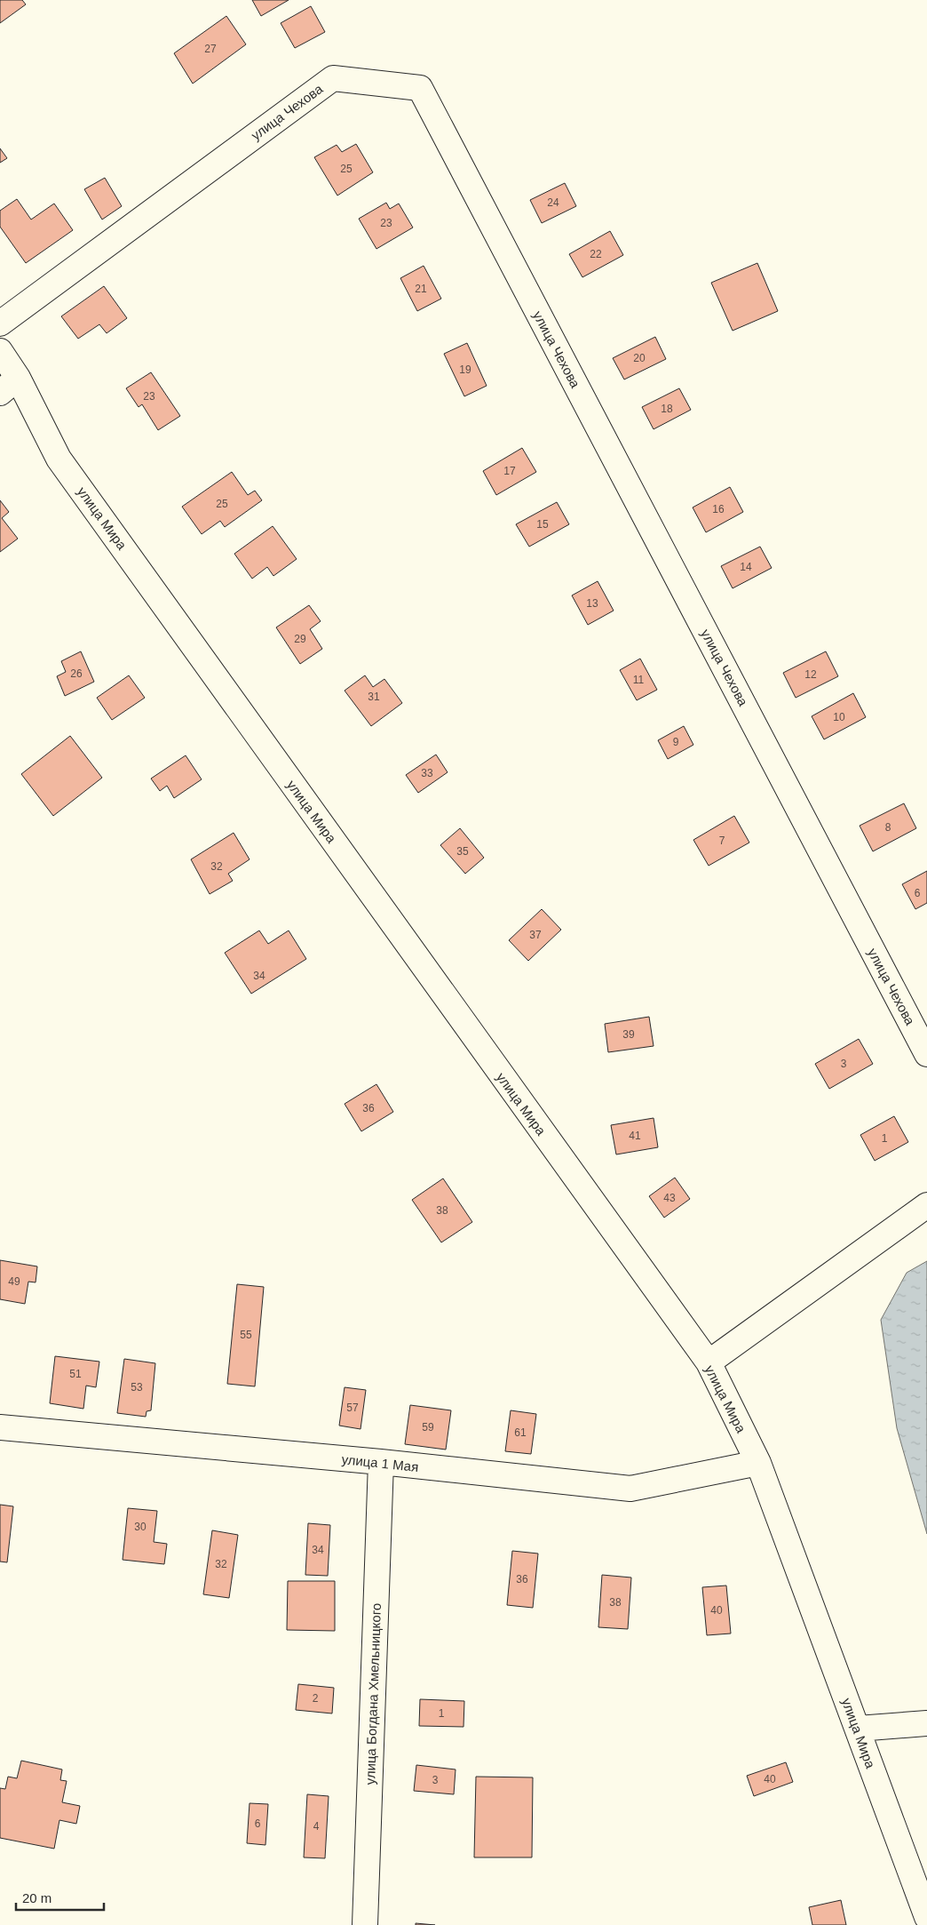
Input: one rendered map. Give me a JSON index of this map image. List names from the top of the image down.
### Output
{
  "streets": {
    "street": [
      "улица Чехова",
      "улица Мира",
      "улица 1 Мая",
      "улица Богдана Хмельницкого"
    ]
  },
  "crossings": [
    ["улица Мира", "улица 1 Мая"],
    ["улица 1 Мая", "улица Богдана Хмельницкого"]
  ],
  "house_numbers": [
    "27",
    "25",
    "24",
    "23",
    "22",
    "21",
    "20",
    "19",
    "23",
    "18",
    "17",
    "25",
    "16",
    "15",
    "14",
    "13",
    "29",
    "26",
    "12",
    "11",
    "31",
    "10",
    "9",
    "33",
    "8",
    "7",
    "35",
    "32",
    "6",
    "37",
    "34",
    "39",
    "3",
    "36",
    "41",
    "1",
    "43",
    "38",
    "49",
    "55",
    "51",
    "53",
    "57",
    "59",
    "61",
    "30",
    "34",
    "32",
    "36",
    "38",
    "40",
    "2",
    "1",
    "40",
    "3",
    "6",
    "4"
  ],
  "scale_bar": "20 m"
}
